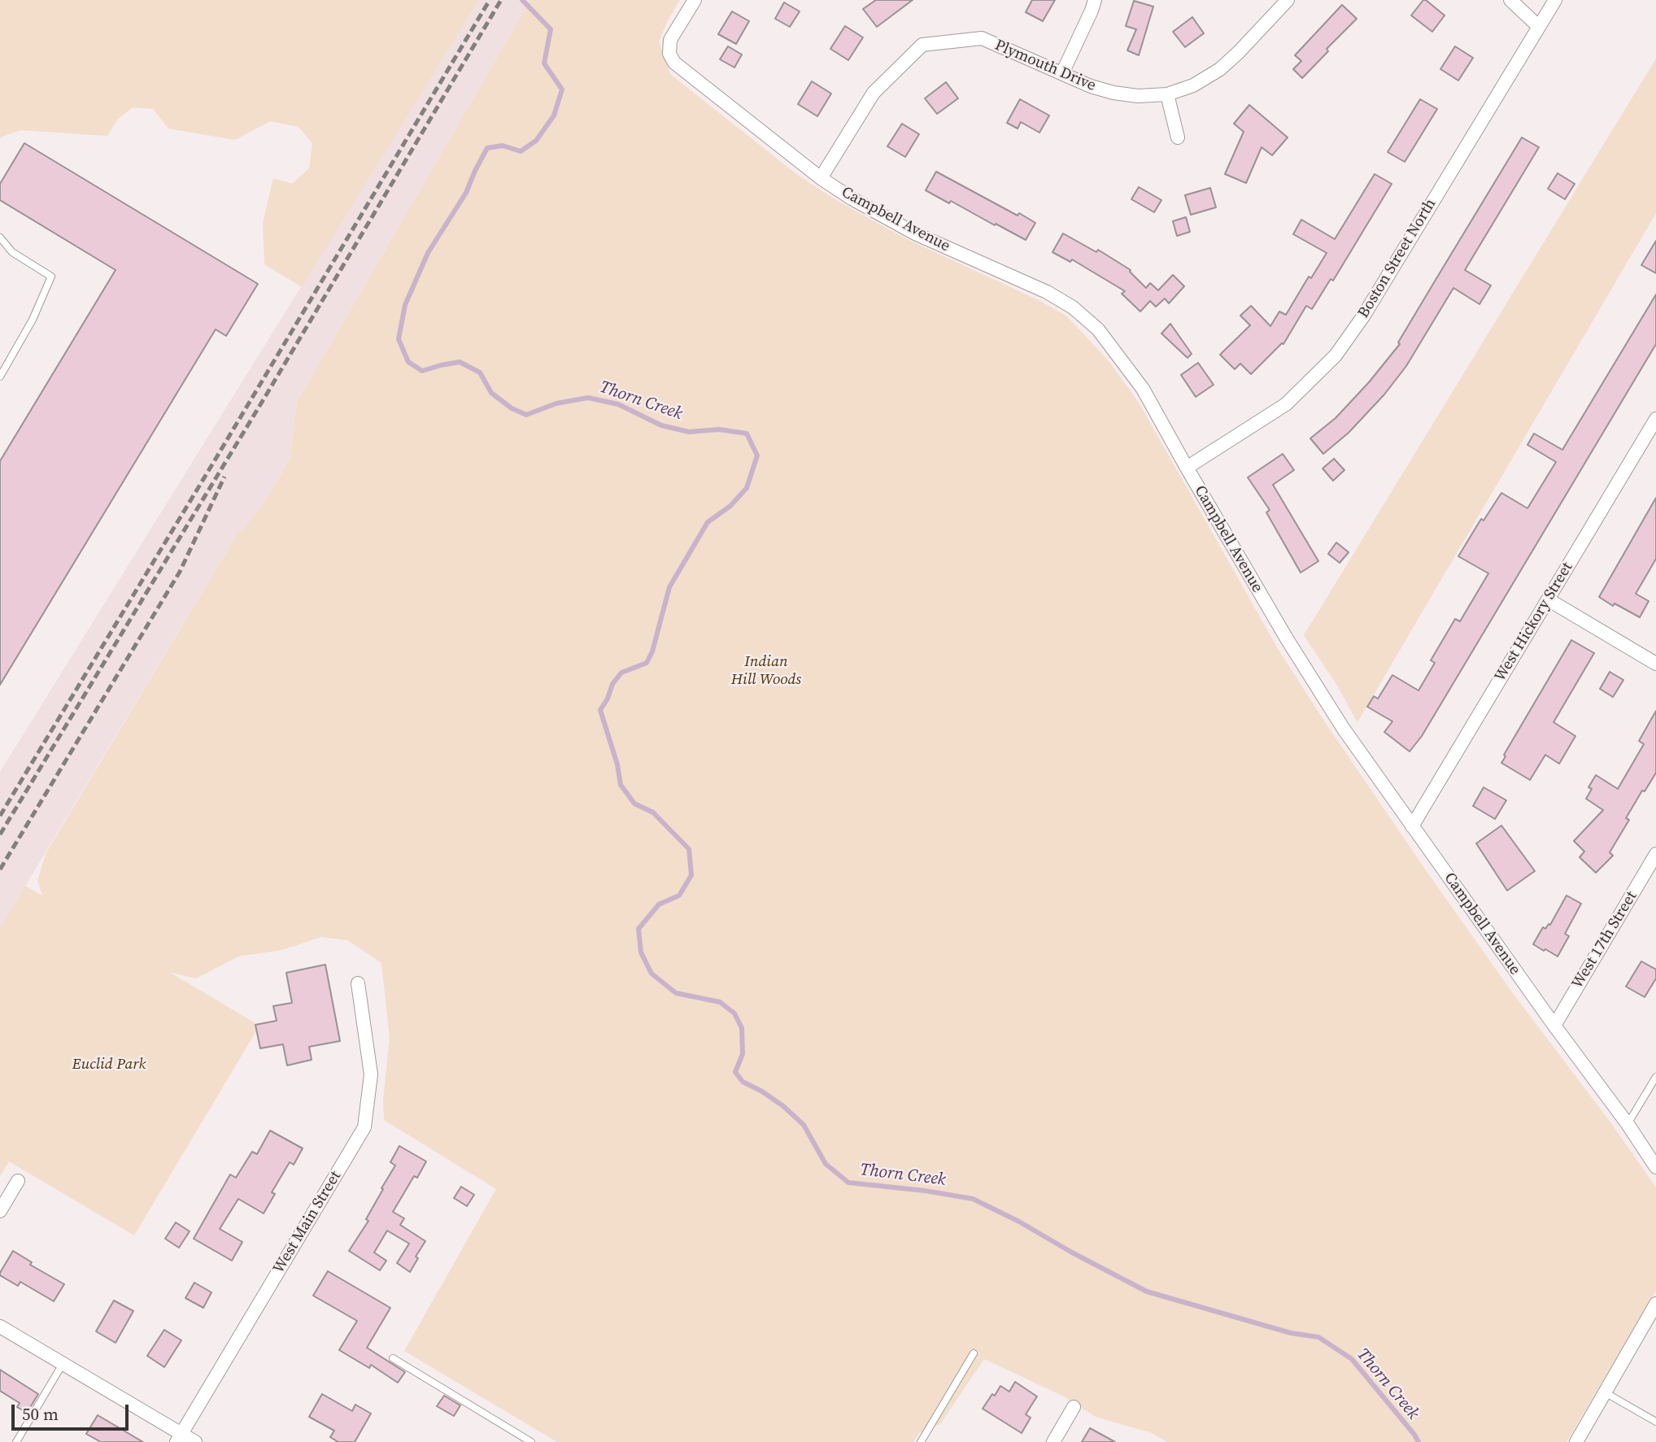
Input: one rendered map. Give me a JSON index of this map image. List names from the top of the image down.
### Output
{
  "streets": {
    "street": [
      "Plymouth Drive",
      "Campbell Avenue",
      "Boston Street North",
      "West Hickory Street",
      "West 17th Street",
      "West Main Street"
    ]
  },
  "crossings": [
    ["Plymouth Drive", "Campbell Avenue"],
    ["Campbell Avenue", "Boston Street North"],
    ["Campbell Avenue", "West Hickory Street"],
    ["Campbell Avenue", "West 17th Street"]
  ],
  "water": ["Thorn Creek"],
  "parks": ["Indian Hill Woods", "Euclid Park"],
  "scale_bar": "50 m"
}
